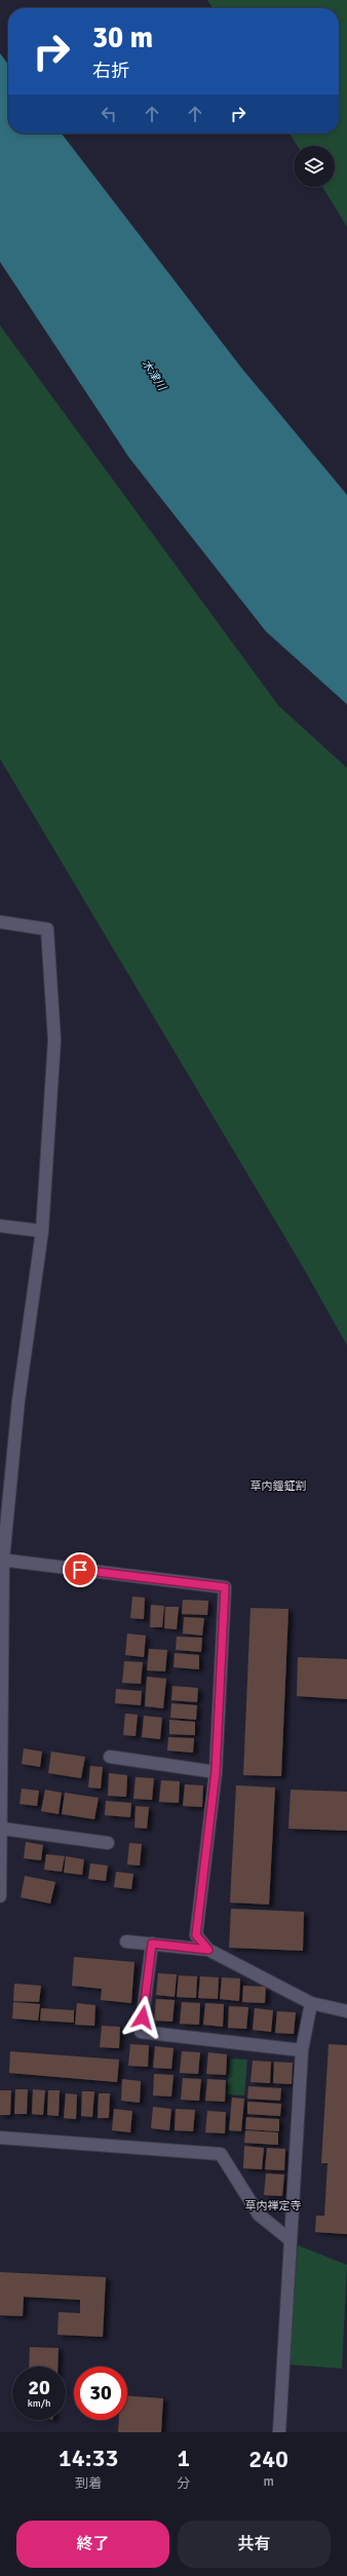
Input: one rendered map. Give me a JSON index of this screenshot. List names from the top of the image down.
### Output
{
  "districts": ["草内鐘鉦割", "草内禅定寺"],
  "water": ["木津川"],
  "page": {
    "turn": ["30 m", "右折"],
    "speed": "20 km/h",
    "limit": "30",
    "eta": [
      "14:33",
      "到着",
      "1",
      "分",
      "240",
      "m"
    ],
    "buttons": ["終了", "共有"]
  }
}
